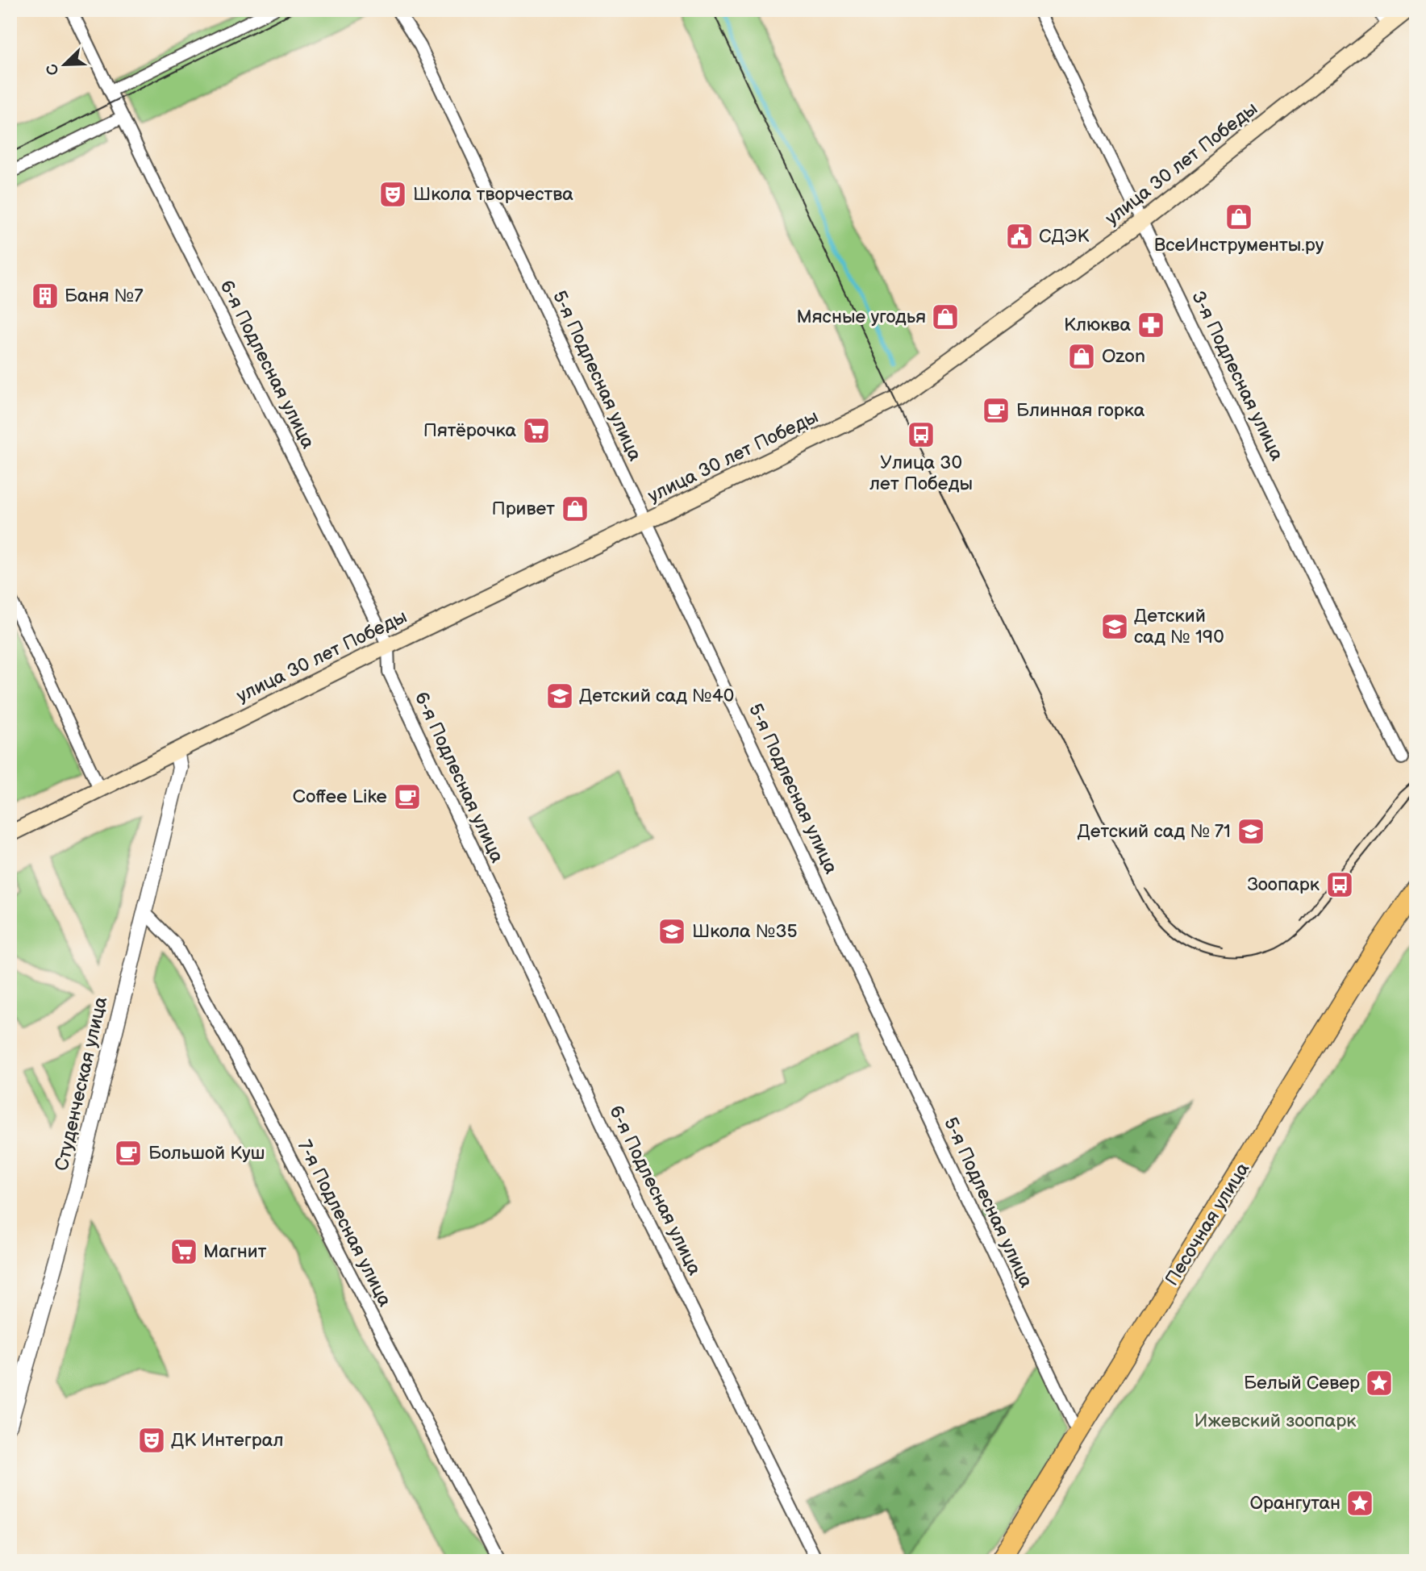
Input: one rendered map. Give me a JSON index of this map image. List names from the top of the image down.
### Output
{
  "streets": {
    "main road": ["улица 30 лет Победы", "Песочная улица"],
    "street": [
      "6-я Подлесная улица",
      "5-я Подлесная улица",
      "3-я Подлесная улица",
      "Студенческая улица",
      "7-я Подлесная улица"
    ]
  },
  "crossings": [
    ["улица 30 лет Победы", "6-я Подлесная улица"],
    ["улица 30 лет Победы", "5-я Подлесная улица"],
    ["улица 30 лет Победы", "3-я Подлесная улица"],
    ["улица 30 лет Победы", "Студенческая улица"],
    ["5-я Подлесная улица", "Песочная улица"],
    ["Студенческая улица", "7-я Подлесная улица"]
  ],
  "parks": ["Ижевский зоопарк"],
  "places": {
    "theatre": ["Школа творчества", "ДК Интеграл"],
    "shop": [
      "ВсеИнструменты.ру",
      "Мясные угодья",
      "Ozon",
      "Привет"
    ],
    "public building": ["СДЭК"],
    "building": ["Баня №7"],
    "pharmacy": ["Клюква"],
    "cafe": ["Блинная горка", "Coffee Like", "Большой Куш"],
    "supermarket": ["Пятёрочка", "Магнит"],
    "bus stop": ["Улица 30 лет Победы", "Зоопарк"],
    "school or university": [
      "Детский сад № 190",
      "Детский сад №40",
      "Детский сад № 71",
      "Школа №35"
    ],
    "place": ["Белый Север", "Орангутан"]
  },
  "north": "bottom left"
}
